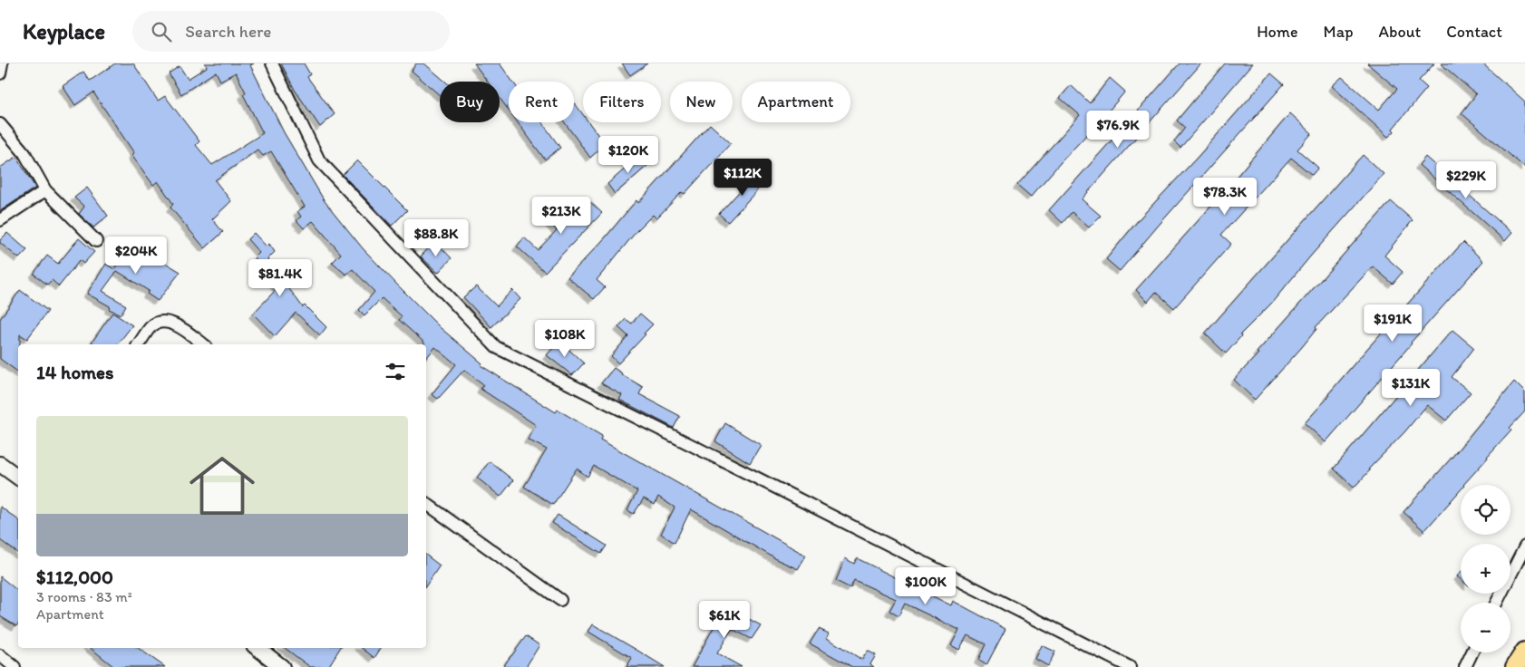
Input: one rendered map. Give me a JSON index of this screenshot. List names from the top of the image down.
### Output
{
  "page": {
    "header": "Keyplace",
    "search": "Search here",
    "nav": [
      "Home",
      "Map",
      "About",
      "Contact"
    ],
    "chip": [
      "Buy",
      "Rent",
      "Filters",
      "New",
      "Apartment"
    ],
    "price": [
      "$76.9K",
      "$120K",
      "$112K",
      "$229K",
      "$78.3K",
      "$213K",
      "$88.8K",
      "$204K",
      "$81.4K",
      "$191K",
      "$108K",
      "$131K",
      "$100K",
      "$61K"
    ],
    "heading": "14 homes",
    "list": [
      {
        "name": "$112,000",
        "note": "3 rooms · 83 m² · Apartment"
      }
    ],
    "map_buttons": ["+", "−"]
  }
}
